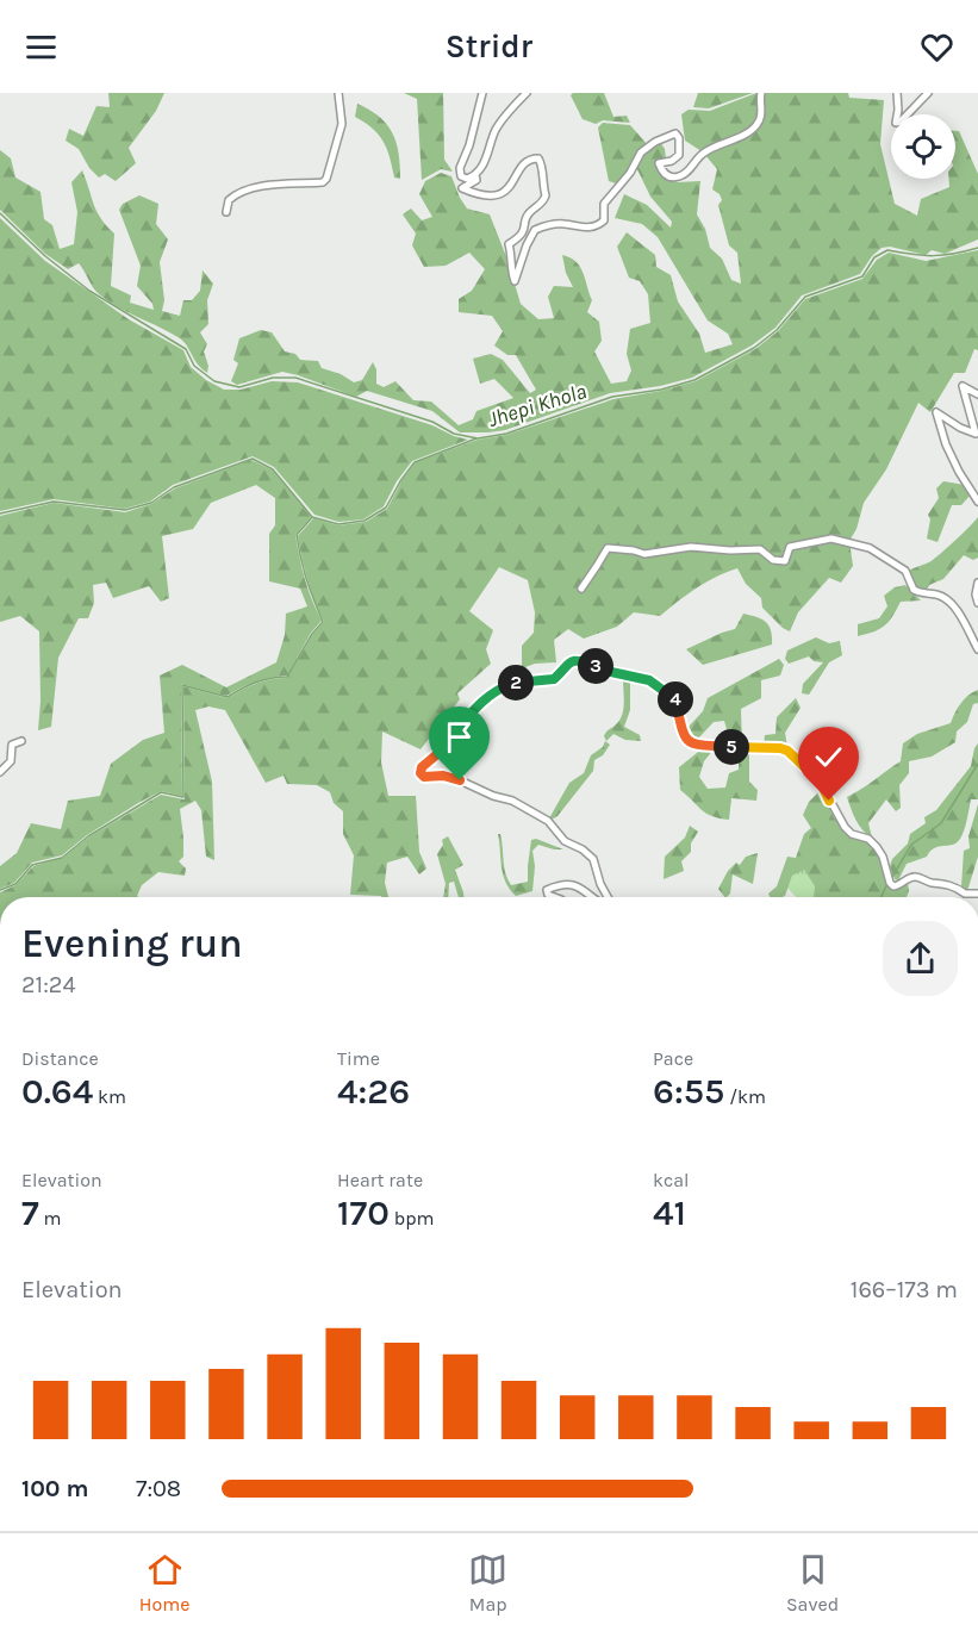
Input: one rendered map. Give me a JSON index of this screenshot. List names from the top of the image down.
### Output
{
  "water": ["Jhepi Khola"],
  "page": {
    "header": "Stridr",
    "pins": [
      "3",
      "2",
      "4",
      "5"
    ],
    "heading": ["Evening run", "21:24"],
    "stats": [
      ["Distance", "0.64 km"],
      ["Time", "4:26"],
      ["Pace", "6:55 /km"],
      ["Elevation", "7 m"],
      ["Heart rate", "170 bpm"],
      ["kcal", "41"]
    ],
    "chart": ["Elevation", "166–173 m"],
    "list": [
      {
        "name": "100 m",
        "note": "7:08"
      }
    ],
    "tabs": ["Home", "Map", "Saved"]
  }
}
